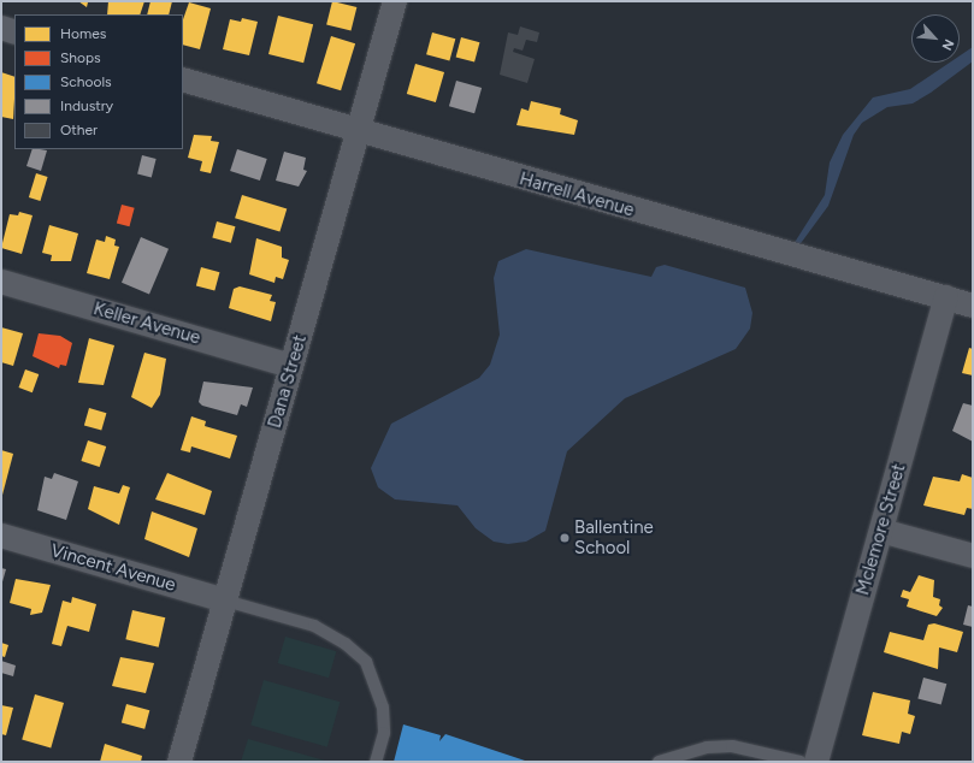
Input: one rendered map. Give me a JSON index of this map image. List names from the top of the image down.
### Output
{
  "streets": {
    "street": [
      "Harrell Avenue",
      "Keller Avenue",
      "Dana Street",
      "Mclemore Street",
      "Vincent Avenue"
    ]
  },
  "crossings": [
    ["Harrell Avenue", "Dana Street"],
    ["Harrell Avenue", "Mclemore Street"],
    ["Keller Avenue", "Dana Street"],
    ["Dana Street", "Vincent Avenue"]
  ],
  "places": ["Ballentine School"],
  "legend": [
    "Homes",
    "Shops",
    "Schools",
    "Industry",
    "Other"
  ],
  "north": "bottom right"
}
